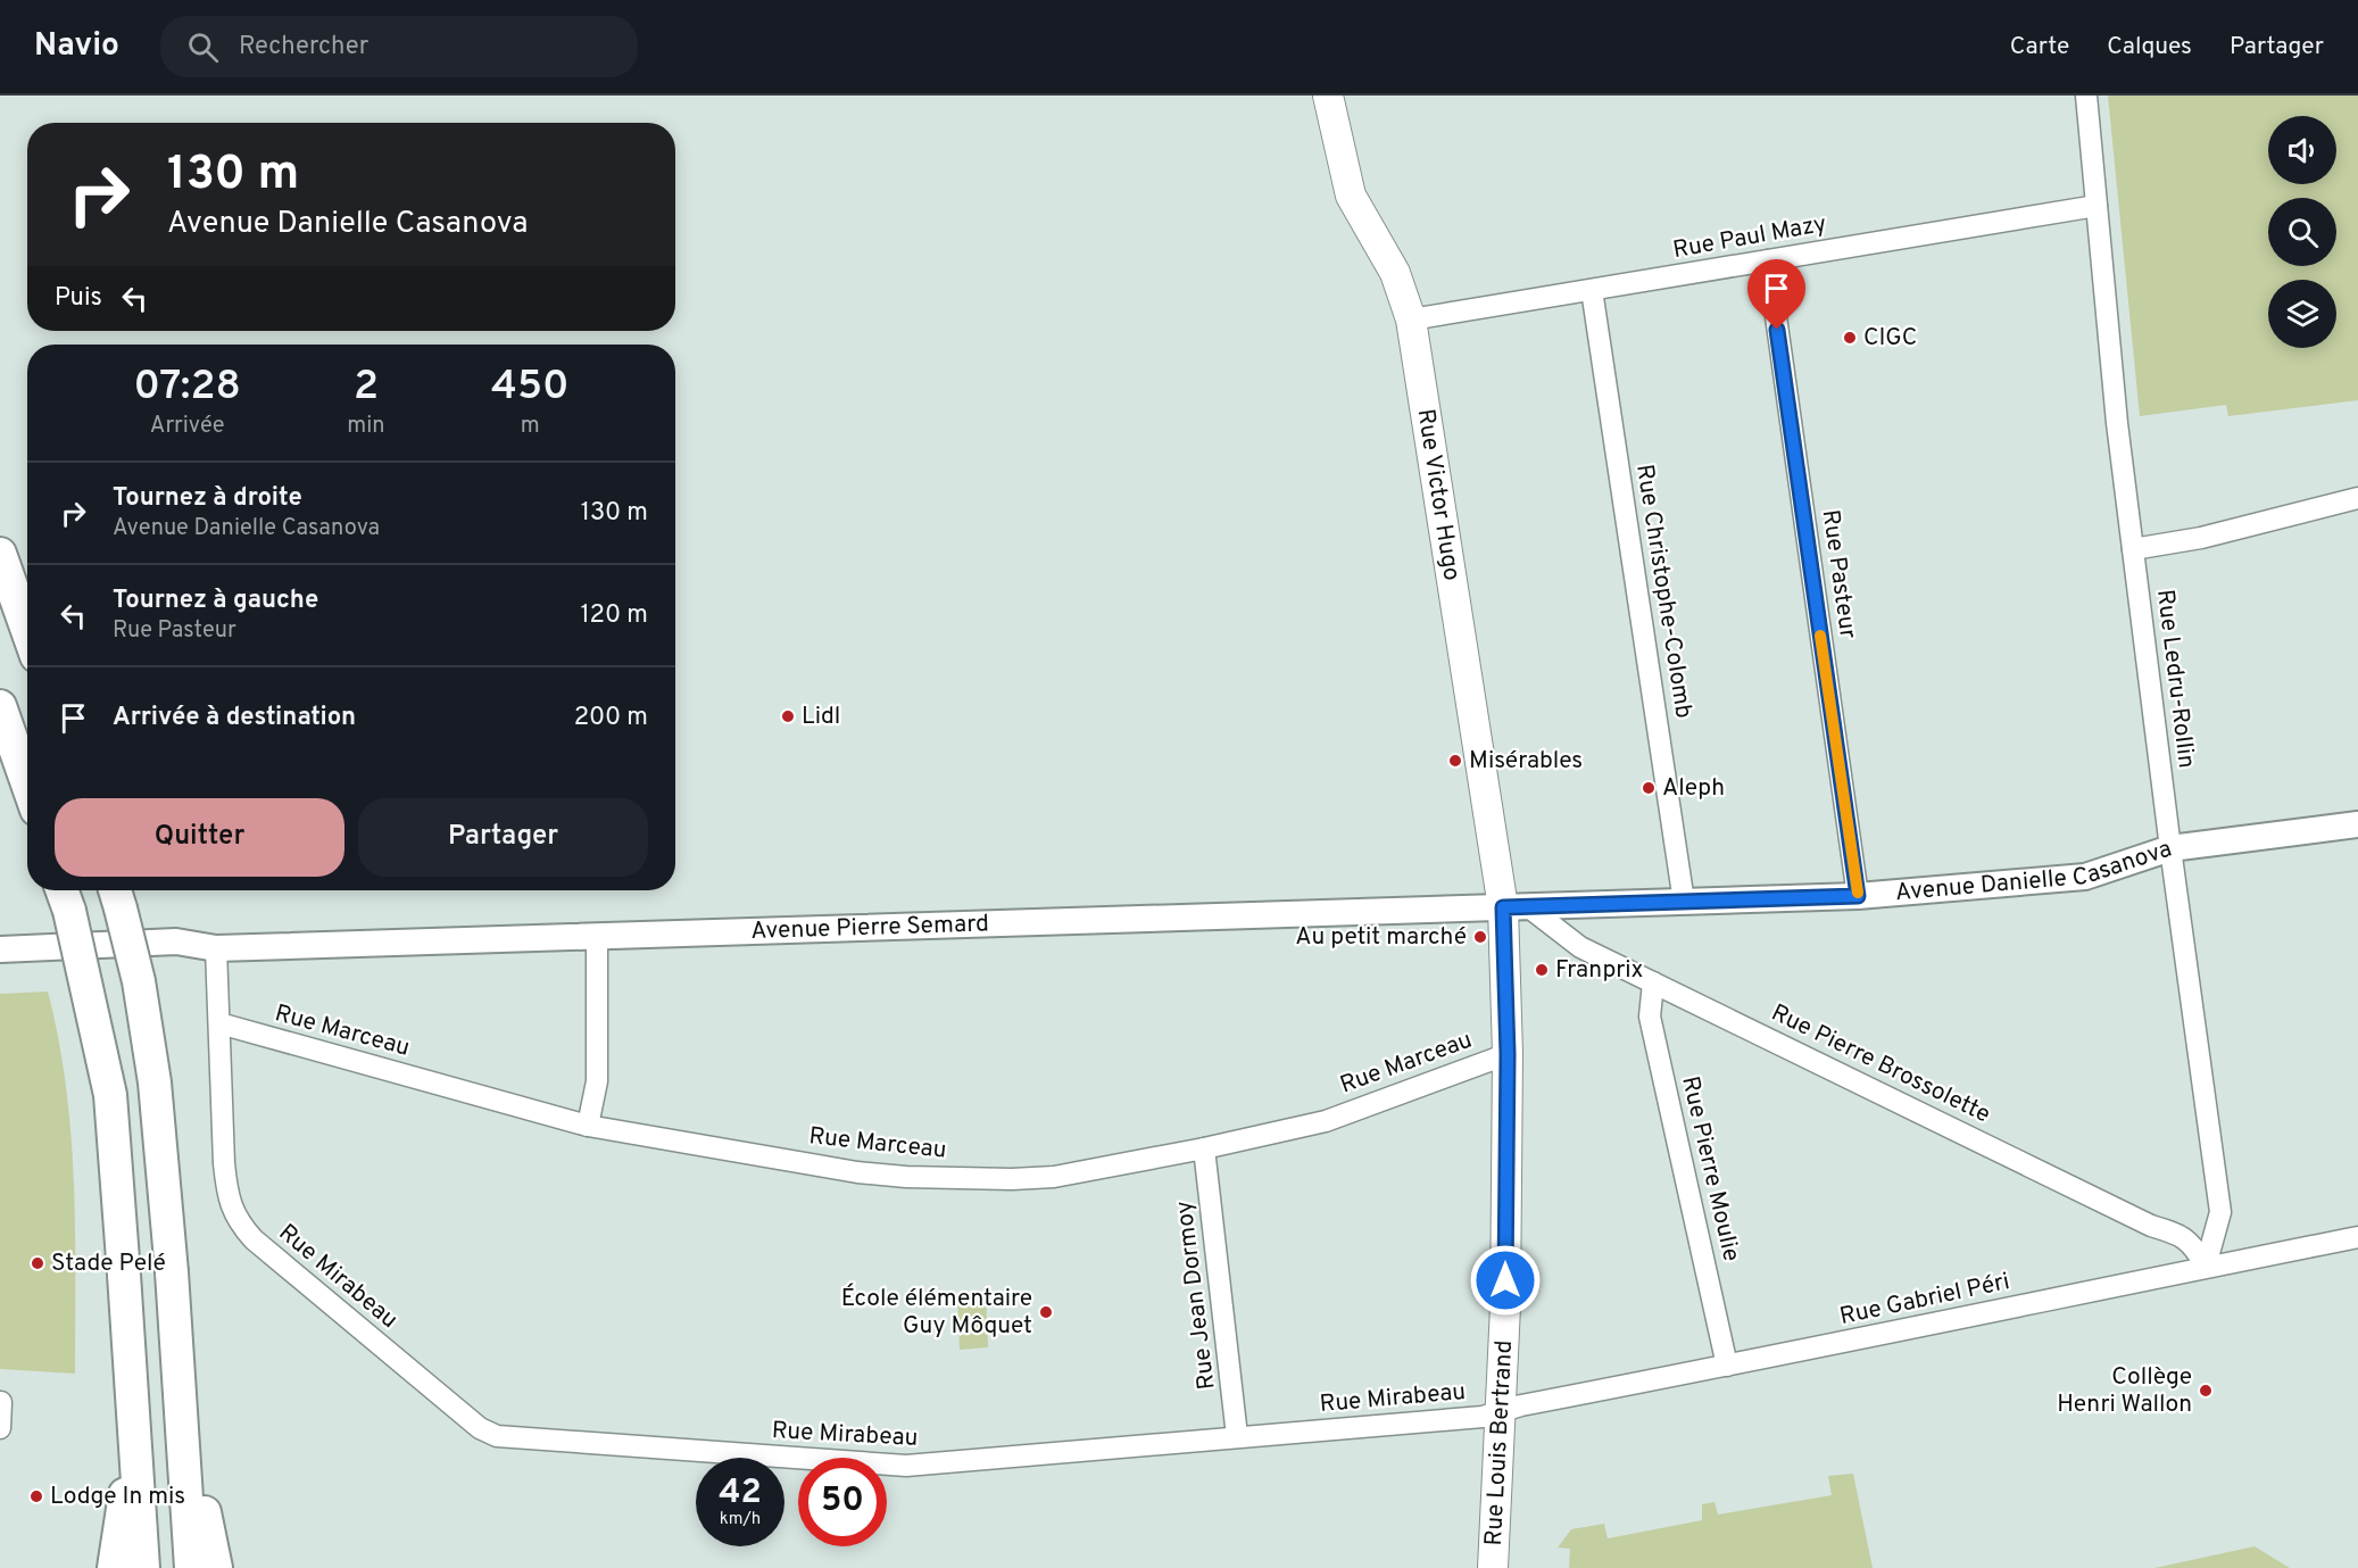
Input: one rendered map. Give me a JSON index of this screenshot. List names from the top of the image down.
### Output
{
  "streets": {
    "main road": ["Rue Victor Hugo", "Rue Louis Bertrand"],
    "street": [
      "Rue Paul Mazy",
      "Rue Pasteur",
      "Rue Christophe-Colomb",
      "Rue Ledru-Rollin",
      "Avenue Danielle Casanova",
      "Avenue Pierre Semard",
      "Rue Marceau",
      "Rue Pierre Brossolette",
      "Rue Pierre Moulie",
      "Rue Mirabeau",
      "Rue Jean Dormoy",
      "Rue Gabriel Péri"
    ]
  },
  "crossings": [
    ["Rue Paul Mazy", "Rue Victor Hugo"],
    ["Rue Paul Mazy", "Rue Pasteur"],
    ["Rue Paul Mazy", "Rue Christophe-Colomb"],
    ["Rue Paul Mazy", "Rue Ledru-Rollin"],
    ["Rue Victor Hugo", "Avenue Danielle Casanova"],
    ["Rue Victor Hugo", "Avenue Pierre Semard"],
    ["Rue Victor Hugo", "Rue Pierre Brossolette"],
    ["Rue Victor Hugo", "Rue Louis Bertrand"],
    ["Rue Pasteur", "Avenue Danielle Casanova"],
    ["Rue Christophe-Colomb", "Avenue Danielle Casanova"],
    ["Rue Ledru-Rollin", "Avenue Danielle Casanova"],
    ["Rue Ledru-Rollin", "Rue Pierre Brossolette"],
    ["Rue Ledru-Rollin", "Rue Gabriel Péri"],
    ["Avenue Danielle Casanova", "Avenue Pierre Semard"],
    ["Avenue Danielle Casanova", "Rue Pierre Brossolette"],
    ["Avenue Danielle Casanova", "Rue Louis Bertrand"],
    ["Avenue Pierre Semard", "Rue Pierre Brossolette"],
    ["Avenue Pierre Semard", "Rue Mirabeau"],
    ["Avenue Pierre Semard", "Rue Louis Bertrand"],
    ["Rue Marceau", "Rue Mirabeau"],
    ["Rue Marceau", "Rue Jean Dormoy"],
    ["Rue Marceau", "Rue Louis Bertrand"],
    ["Rue Pierre Brossolette", "Rue Pierre Moulie"],
    ["Rue Pierre Brossolette", "Rue Gabriel Péri"],
    ["Rue Pierre Brossolette", "Rue Louis Bertrand"],
    ["Rue Pierre Moulie", "Rue Gabriel Péri"],
    ["Rue Mirabeau", "Rue Jean Dormoy"],
    ["Rue Mirabeau", "Rue Gabriel Péri"],
    ["Rue Mirabeau", "Rue Louis Bertrand"],
    ["Rue Gabriel Péri", "Rue Louis Bertrand"]
  ],
  "places": [
    "CIGC",
    "Lidl",
    "Misérables",
    "Aleph",
    "Au petit marché",
    "Franprix",
    "Stade Pelé",
    "École élémentaire Guy Môquet",
    "Collège Henri Wallon",
    "Lodge In mis"
  ],
  "page": {
    "header": "Navio",
    "search": "Rechercher",
    "nav": ["Carte", "Calques", "Partager"],
    "turn": ["130 m", "Avenue Danielle Casanova"],
    "then": "Puis",
    "eta": [
      "07:28",
      "Arrivée",
      "2",
      "min",
      "450",
      "m"
    ],
    "list": [
      {
        "name": "Tournez à droite",
        "note": "Avenue Danielle Casanova",
        "value": "130 m"
      },
      {
        "name": "Tournez à gauche",
        "note": "Rue Pasteur",
        "value": "120 m"
      },
      {
        "name": "Arrivée à destination",
        "value": "200 m"
      }
    ],
    "buttons": ["Quitter", "Partager"],
    "speed": "42 km/h",
    "limit": "50"
  }
}
